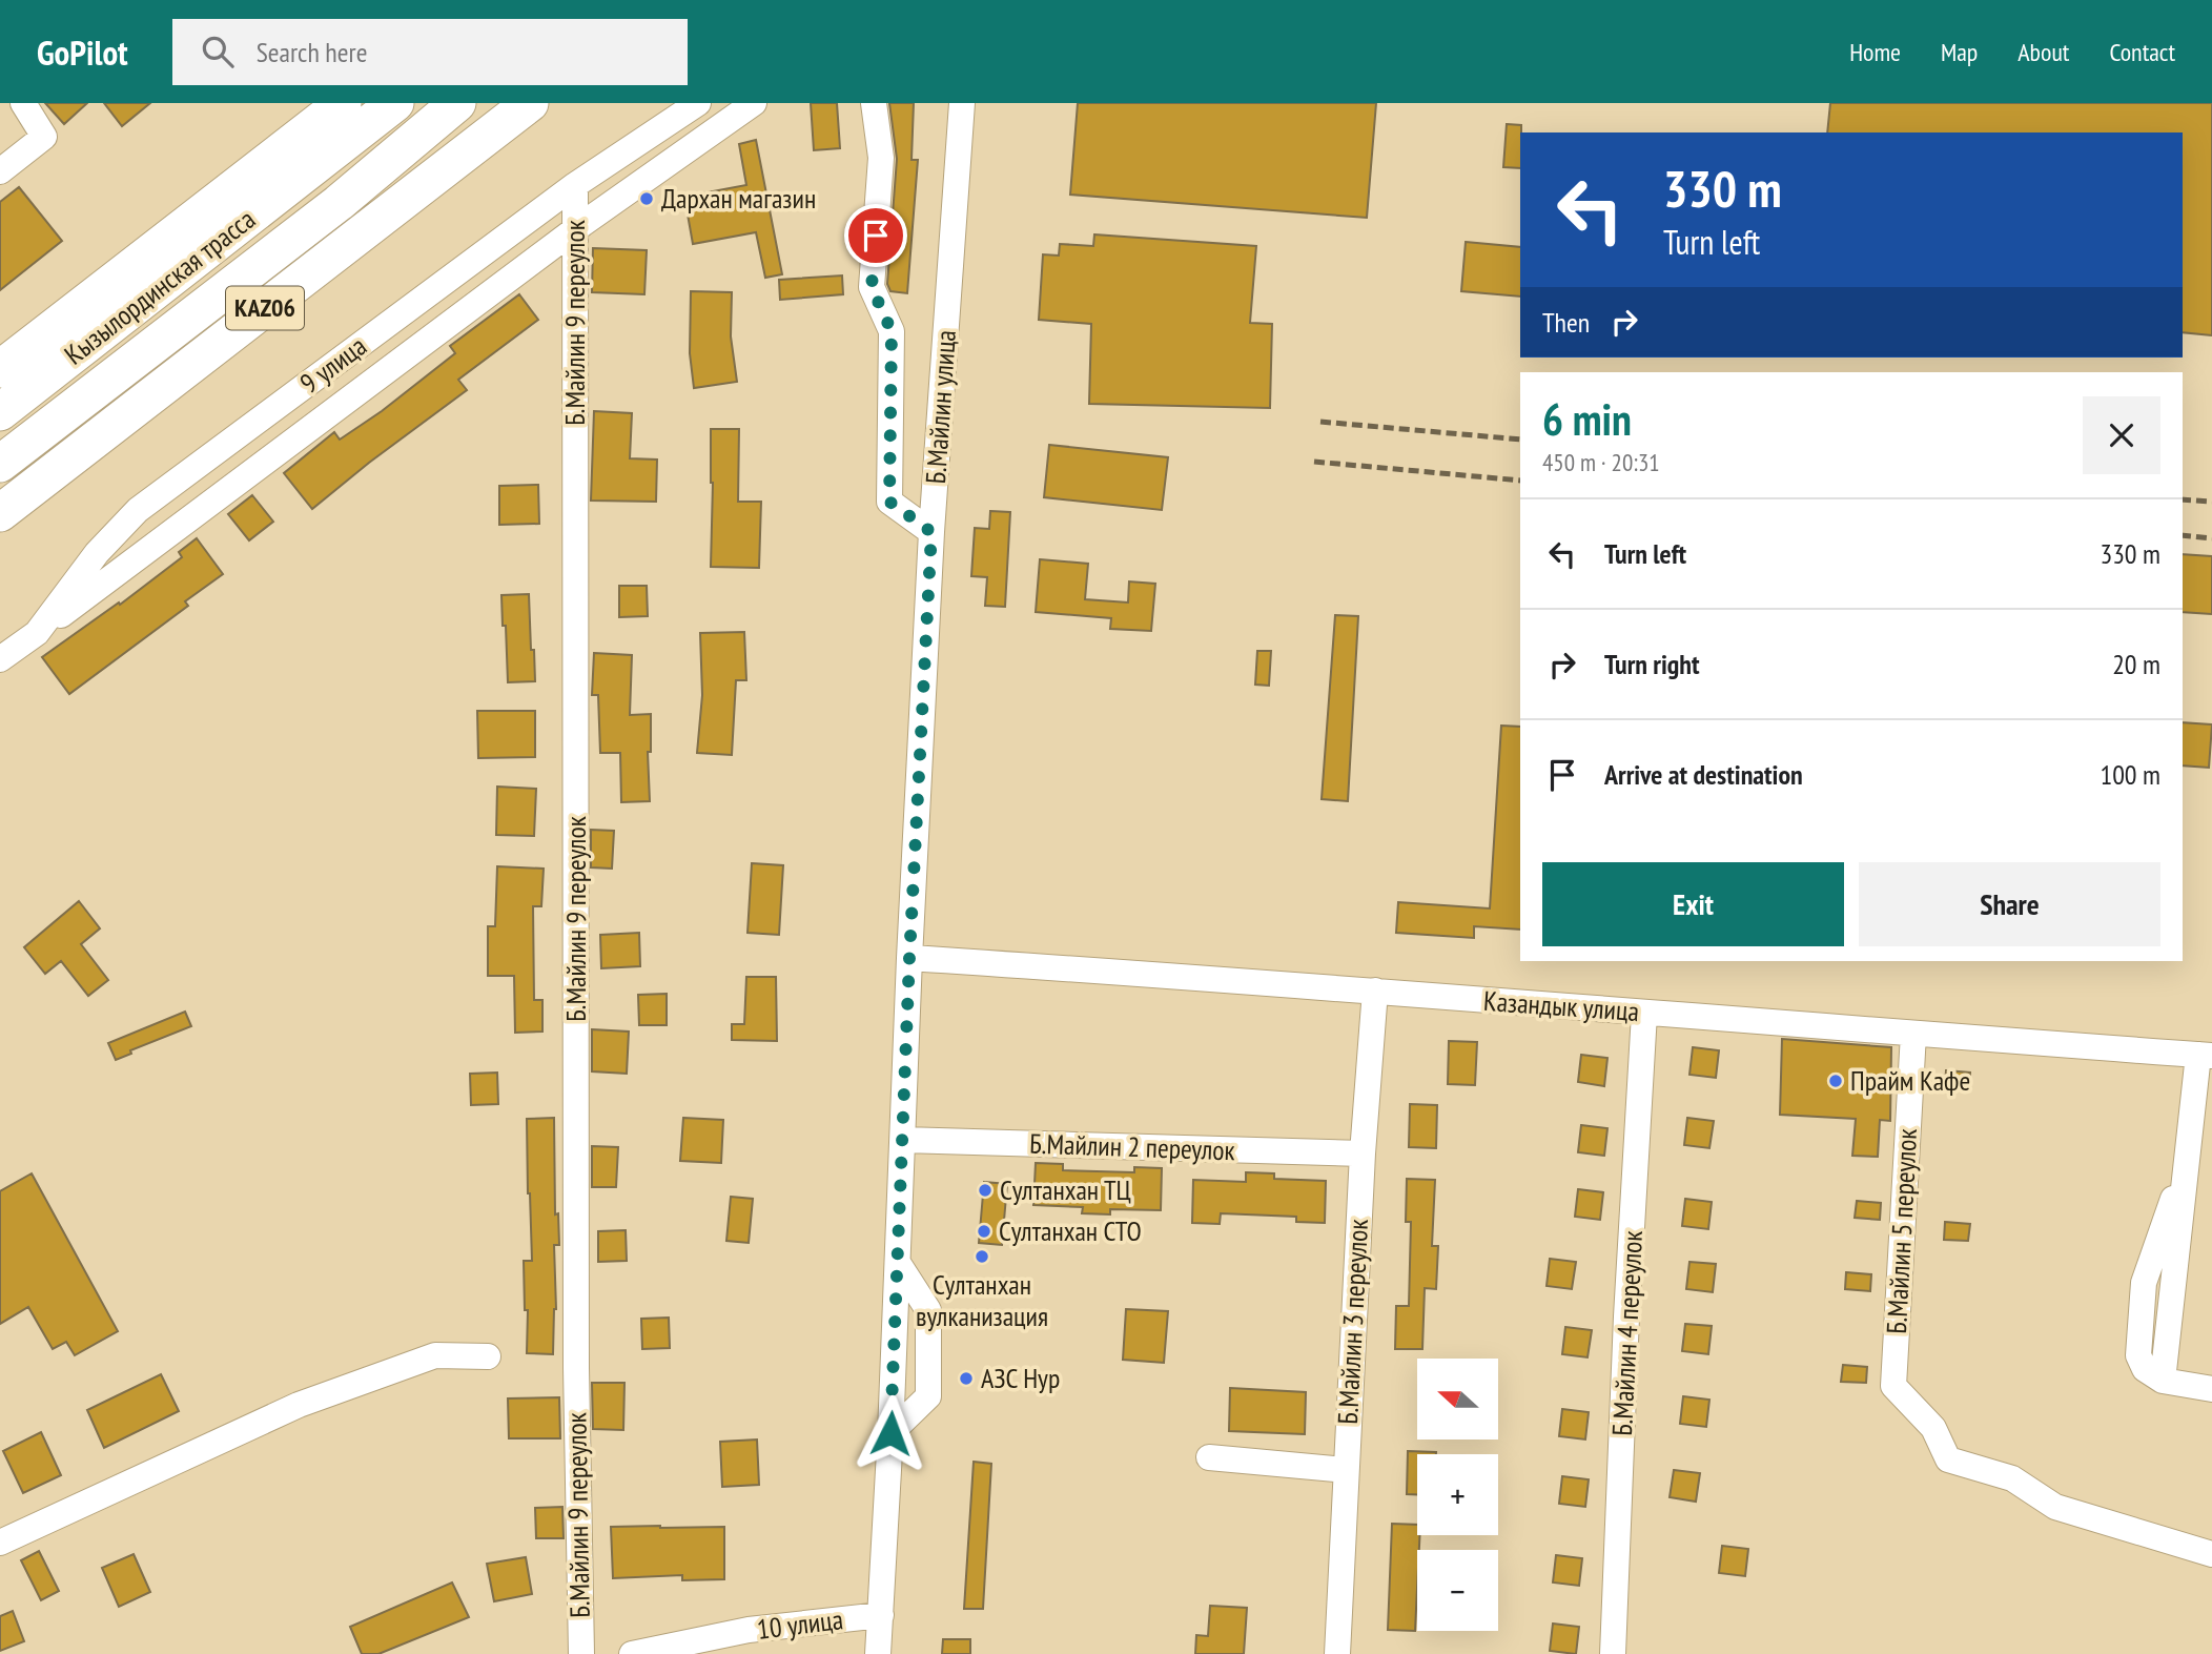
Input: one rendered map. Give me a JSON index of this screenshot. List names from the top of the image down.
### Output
{
  "streets": {
    "highway": ["Кызылординская трасса", "KАZ06"],
    "street": [
      "Б.Майлин 9 переулок",
      "9 улица",
      "Б.Майлин улица",
      "Казандык улица",
      "Б.Майлин 2 переулок",
      "Б.Майлин 5 переулок",
      "Б.Майлин 3 переулок",
      "Б.Майлин 4 переулок",
      "10 улица"
    ]
  },
  "crossings": [
    ["Б.Майлин 9 переулок", "9 улица"],
    ["Б.Майлин улица", "Казандык улица"],
    ["Б.Майлин улица", "Б.Майлин 2 переулок"],
    ["Б.Майлин улица", "10 улица"],
    ["Казандык улица", "Б.Майлин 5 переулок"],
    ["Казандык улица", "Б.Майлин 3 переулок"],
    ["Казандык улица", "Б.Майлин 4 переулок"],
    ["Б.Майлин 2 переулок", "Б.Майлин 3 переулок"]
  ],
  "places": [
    "Дархан магазин",
    "Прайм Кафе",
    "Султанхан ТЦ",
    "Султанхан СТО",
    "Султанхан вулканизация",
    "АЗС Нур"
  ],
  "north": "left",
  "page": {
    "header": "GoPilot",
    "search": "Search here",
    "nav": [
      "Home",
      "Map",
      "About",
      "Contact"
    ],
    "turn": ["330 m", "Turn left"],
    "then": "Then",
    "heading": ["6 min", "450 m · 20:31"],
    "list": [
      {
        "name": "Turn left",
        "value": "330 m"
      },
      {
        "name": "Turn right",
        "value": "20 m"
      },
      {
        "name": "Arrive at destination",
        "value": "100 m"
      }
    ],
    "buttons": ["Exit", "Share"],
    "map_buttons": ["+", "−"]
  }
}
